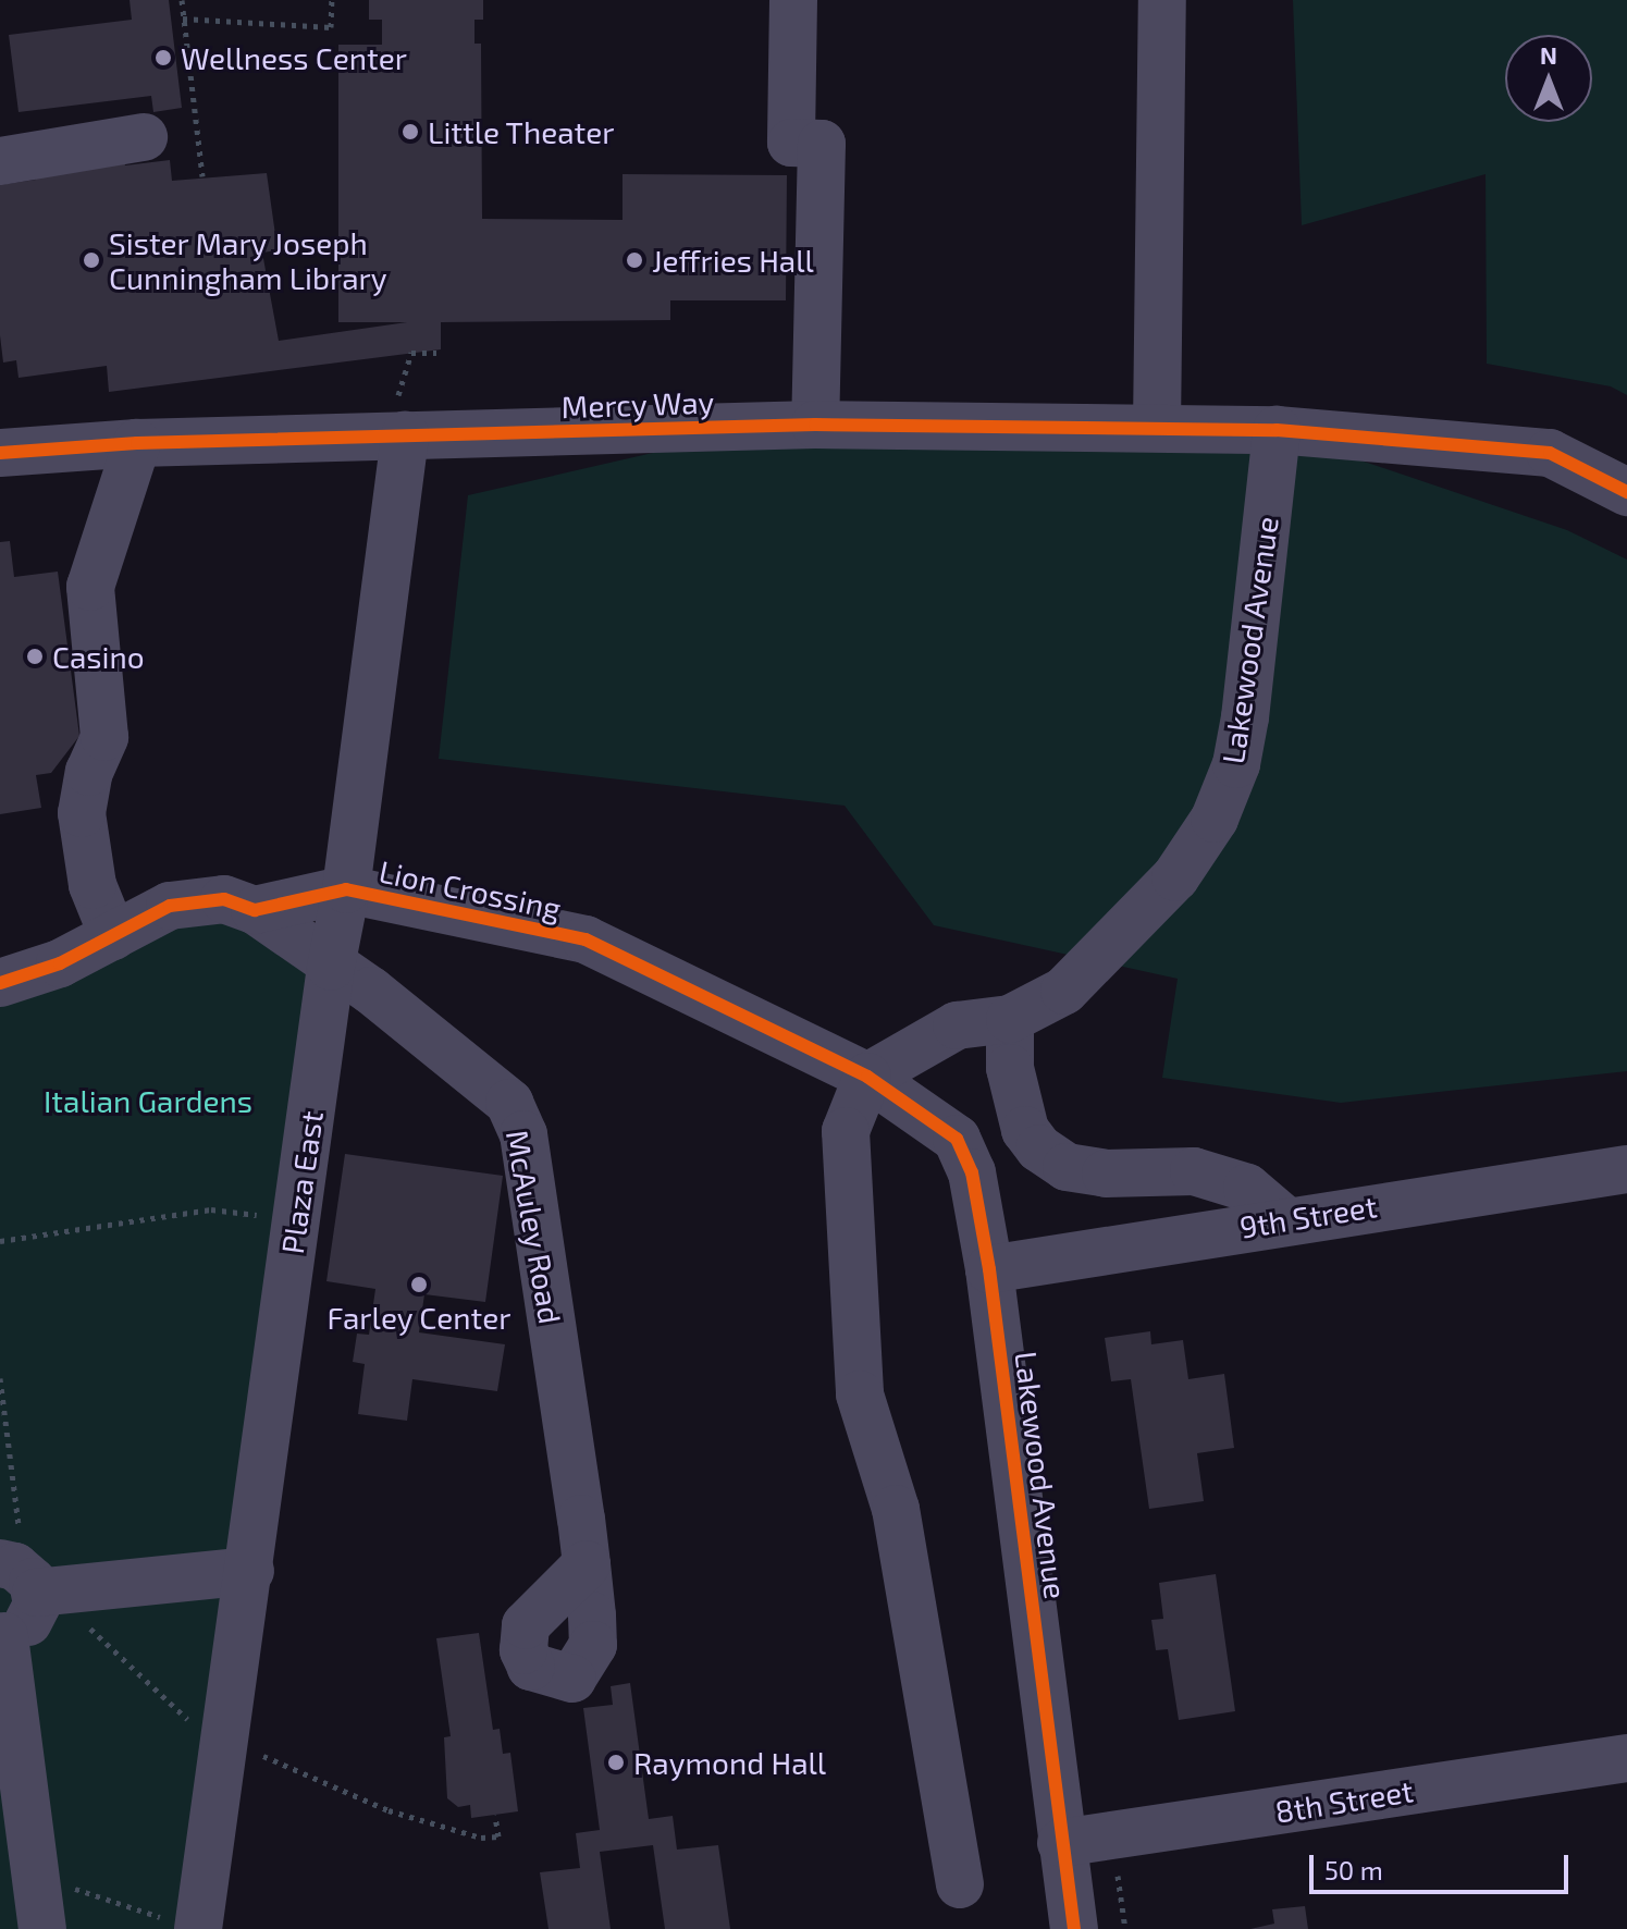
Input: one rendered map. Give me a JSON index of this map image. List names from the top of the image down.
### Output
{
  "streets": {
    "street": [
      "Mercy Way",
      "Lakewood Avenue",
      "Lion Crossing",
      "Plaza East",
      "9th Street",
      "McAuley Road",
      "8th Street"
    ]
  },
  "crossings": [
    ["Mercy Way", "Lakewood Avenue"],
    ["Mercy Way", "Plaza East"],
    ["Lakewood Avenue", "Lion Crossing"],
    ["Lakewood Avenue", "9th Street"],
    ["Lakewood Avenue", "8th Street"],
    ["Lion Crossing", "Plaza East"],
    ["Lion Crossing", "McAuley Road"],
    ["Plaza East", "McAuley Road"]
  ],
  "parks": ["Italian Gardens"],
  "places": [
    "Wellness Center",
    "Little Theater",
    "Sister Mary Joseph Cunningham Library",
    "Jeffries Hall",
    "Casino",
    "Farley Center",
    "Raymond Hall"
  ],
  "scale_bar": "50 m",
  "north": "top"
}
